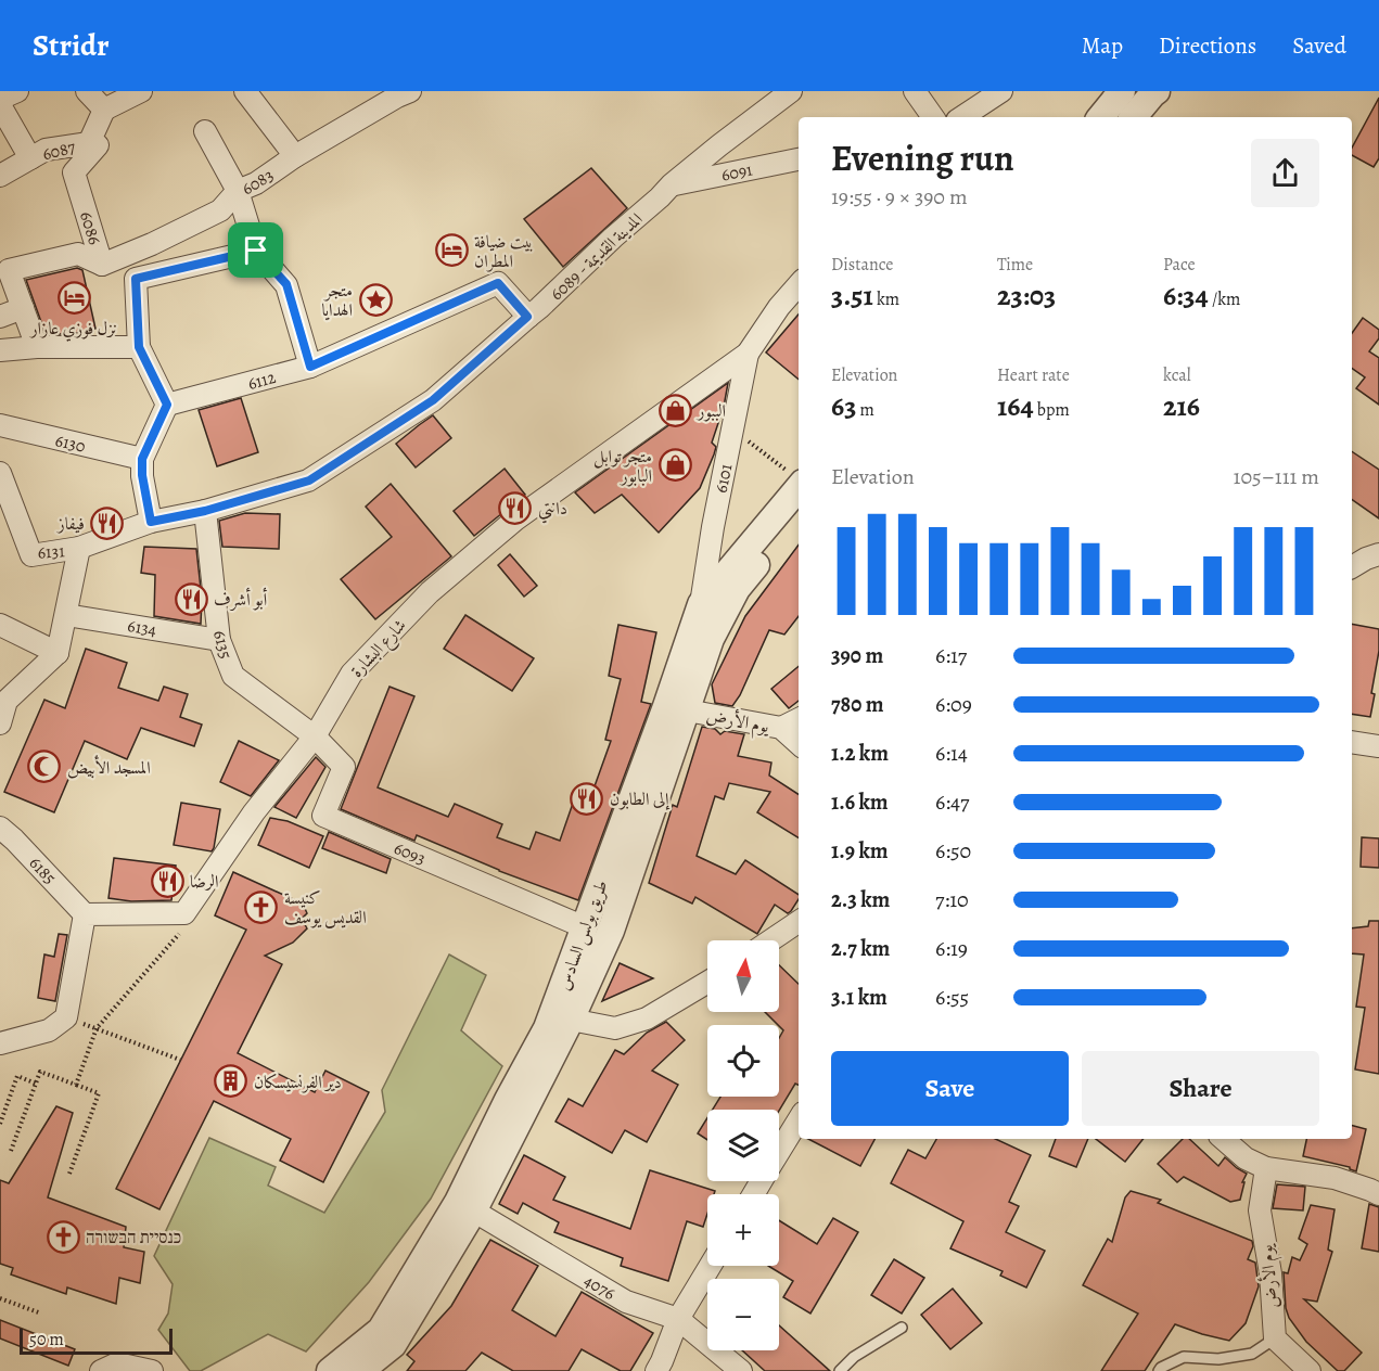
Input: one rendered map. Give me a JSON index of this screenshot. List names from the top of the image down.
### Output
{
  "streets": {
    "street": [
      "6087",
      "6091",
      "6083",
      "6086",
      "المدينة القديمة - 6089",
      "6112",
      "6130",
      "6101",
      "6131",
      "6134",
      "6135",
      "شارع البشارة",
      "يوم الأرض",
      "6093",
      "6185",
      "طريق بولس السادس",
      "4076"
    ]
  },
  "crossings": [
    ["6087", "6086"],
    ["6091", "المدينة القديمة - 6089"],
    ["6083", "6086"],
    ["المدينة القديمة - 6089", "6112"],
    ["المدينة القديمة - 6089", "6131"],
    ["المدينة القديمة - 6089", "6135"],
    ["6101", "شارع البشارة"],
    ["6101", "طريق بولس السادس"],
    ["6134", "6135"],
    ["6135", "شارع البشارة"],
    ["6135", "6093"],
    ["شارع البشارة", "6093"],
    ["شارع البشارة", "6185"],
    ["يوم الأرض", "طريق بولس السادس"],
    ["6093", "طريق بولس السادس"],
    ["طريق بولس السادس", "4076"]
  ],
  "places": {
    "hotel": ["بيت ضيافة المطران", "نزل فوزي عازار"],
    "place": ["متجر الهدايا"],
    "shop": ["الببور", "متجر توابل البابور"],
    "restaurant": [
      "دانتي",
      "فيفاز",
      "أبو أشرف",
      "إلى الطابون",
      "الرضا"
    ],
    "mosque": ["المسجد الأبيض"],
    "church": ["كنيسة القديس يوسف", "כנסיית הבשורה"],
    "building": ["دير الفرنسيسكان"]
  },
  "scale_bar": "50 m",
  "north": "top",
  "page": {
    "header": "Stridr",
    "nav": ["Map", "Directions", "Saved"],
    "heading": ["Evening run", "19:55 · 9 × 390 m"],
    "stats": [
      ["Distance", "3.51 km"],
      ["Time", "23:03"],
      ["Pace", "6:34 /km"],
      ["Elevation", "63 m"],
      ["Heart rate", "164 bpm"],
      ["kcal", "216"]
    ],
    "chart": ["Elevation", "105–111 m"],
    "list": [
      {
        "name": "390 m",
        "note": "6:17"
      },
      {
        "name": "780 m",
        "note": "6:09"
      },
      {
        "name": "1.2 km",
        "note": "6:14"
      },
      {
        "name": "1.6 km",
        "note": "6:47"
      },
      {
        "name": "1.9 km",
        "note": "6:50"
      },
      {
        "name": "2.3 km",
        "note": "7:10"
      },
      {
        "name": "2.7 km",
        "note": "6:19"
      },
      {
        "name": "3.1 km",
        "note": "6:55"
      }
    ],
    "map_buttons": ["+", "−"],
    "buttons": ["Save", "Share"],
    "scale": "50 m"
  }
}
